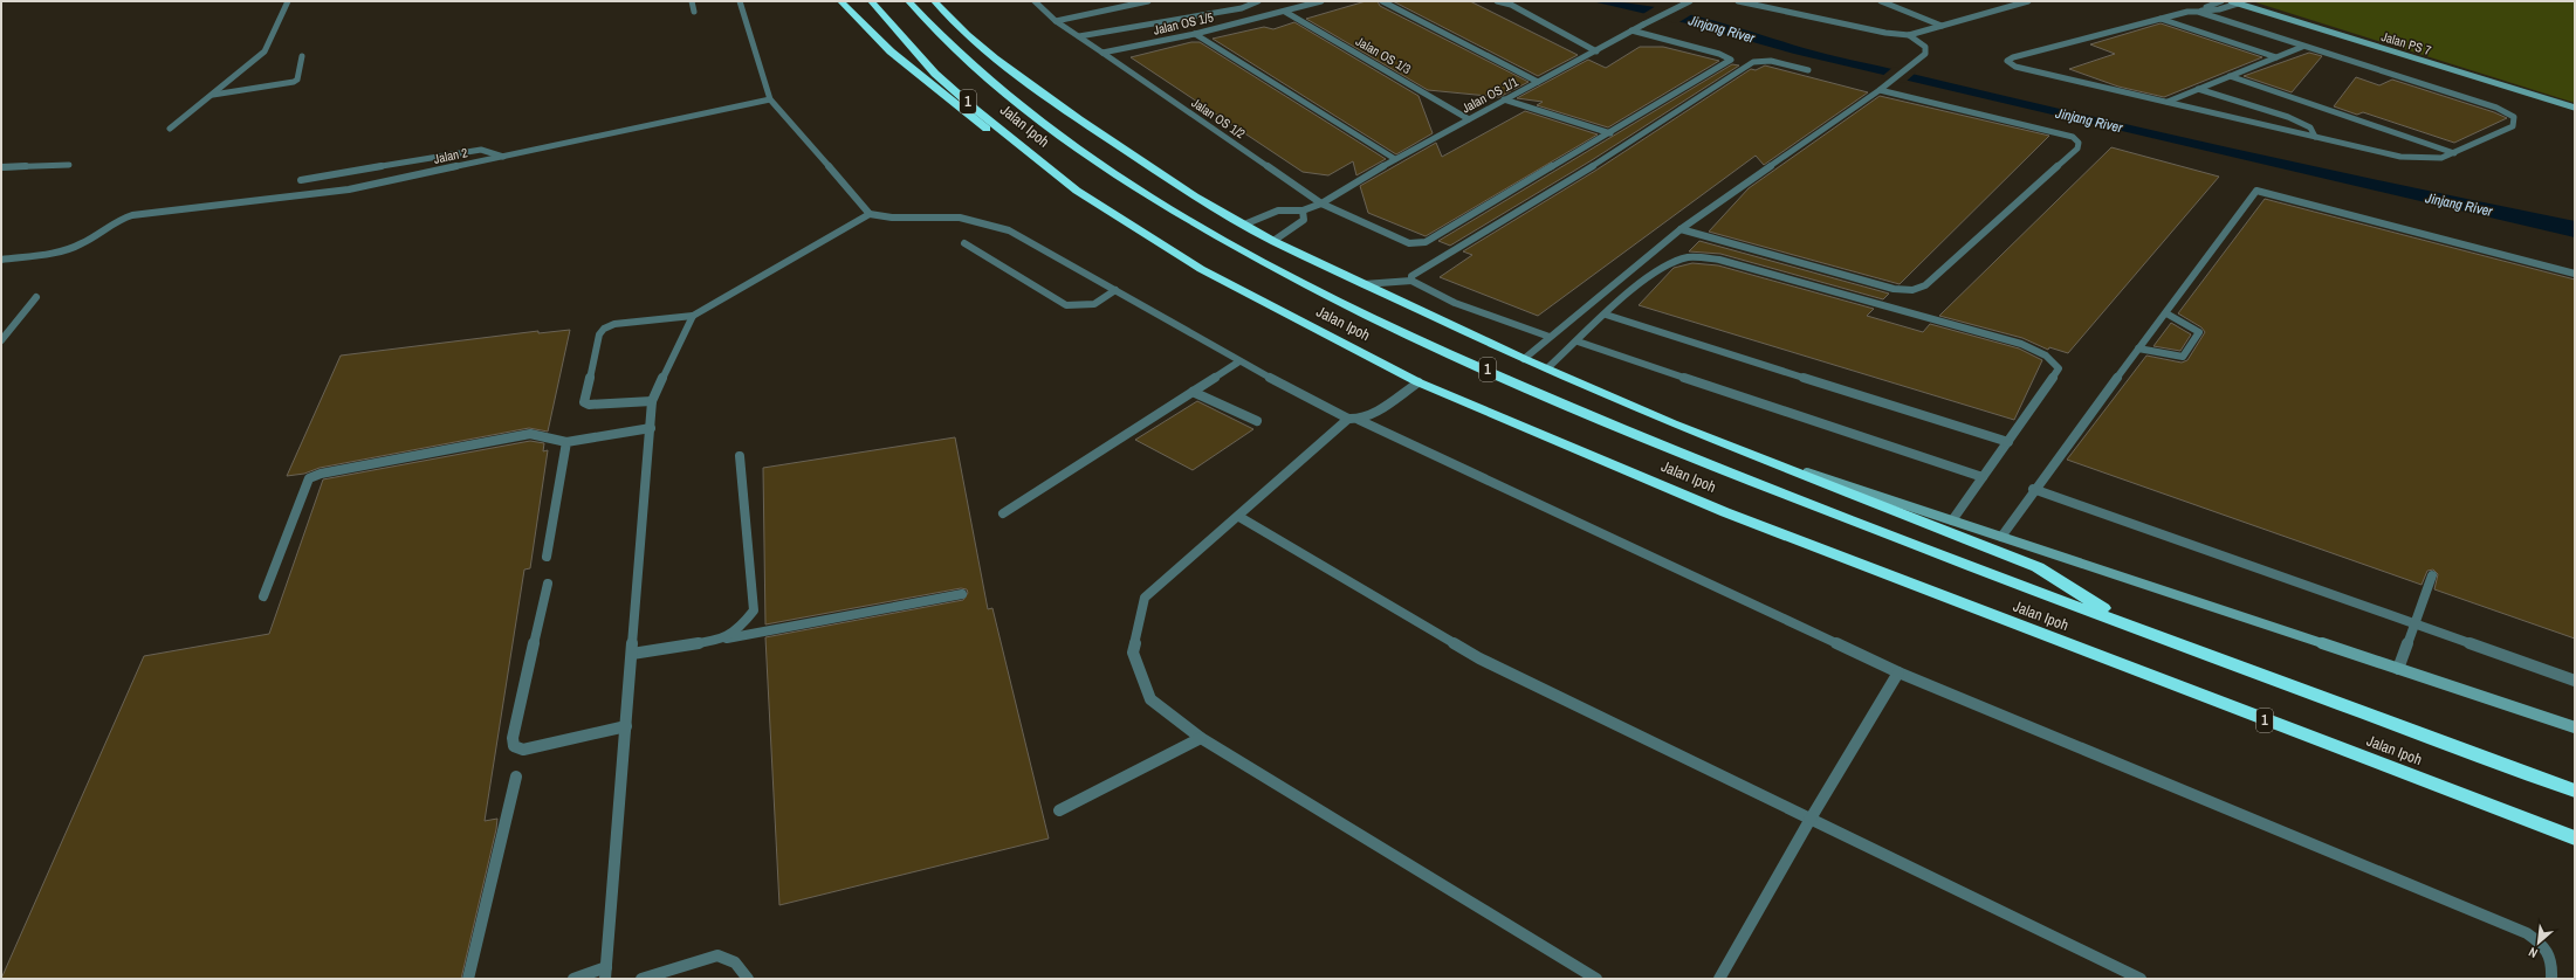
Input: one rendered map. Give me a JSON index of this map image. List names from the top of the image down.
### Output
{
  "streets": {
    "highway": ["1", "Jalan Ipoh"],
    "street": [
      "Jalan OS 1/5",
      "Jalan PS 7",
      "Jalan OS 1/3",
      "Jalan OS 1/1",
      "Jalan OS 1/2",
      "Jalan 2"
    ]
  },
  "crossings": [
    ["Jalan OS 1/5", "Jalan OS 1/3"],
    ["Jalan OS 1/5", "Jalan OS 1/2"],
    ["Jalan OS 1/3", "Jalan OS 1/1"],
    ["Jalan OS 1/1", "Jalan OS 1/2"]
  ],
  "water": ["Jinjang River"],
  "north": "bottom left"
}
